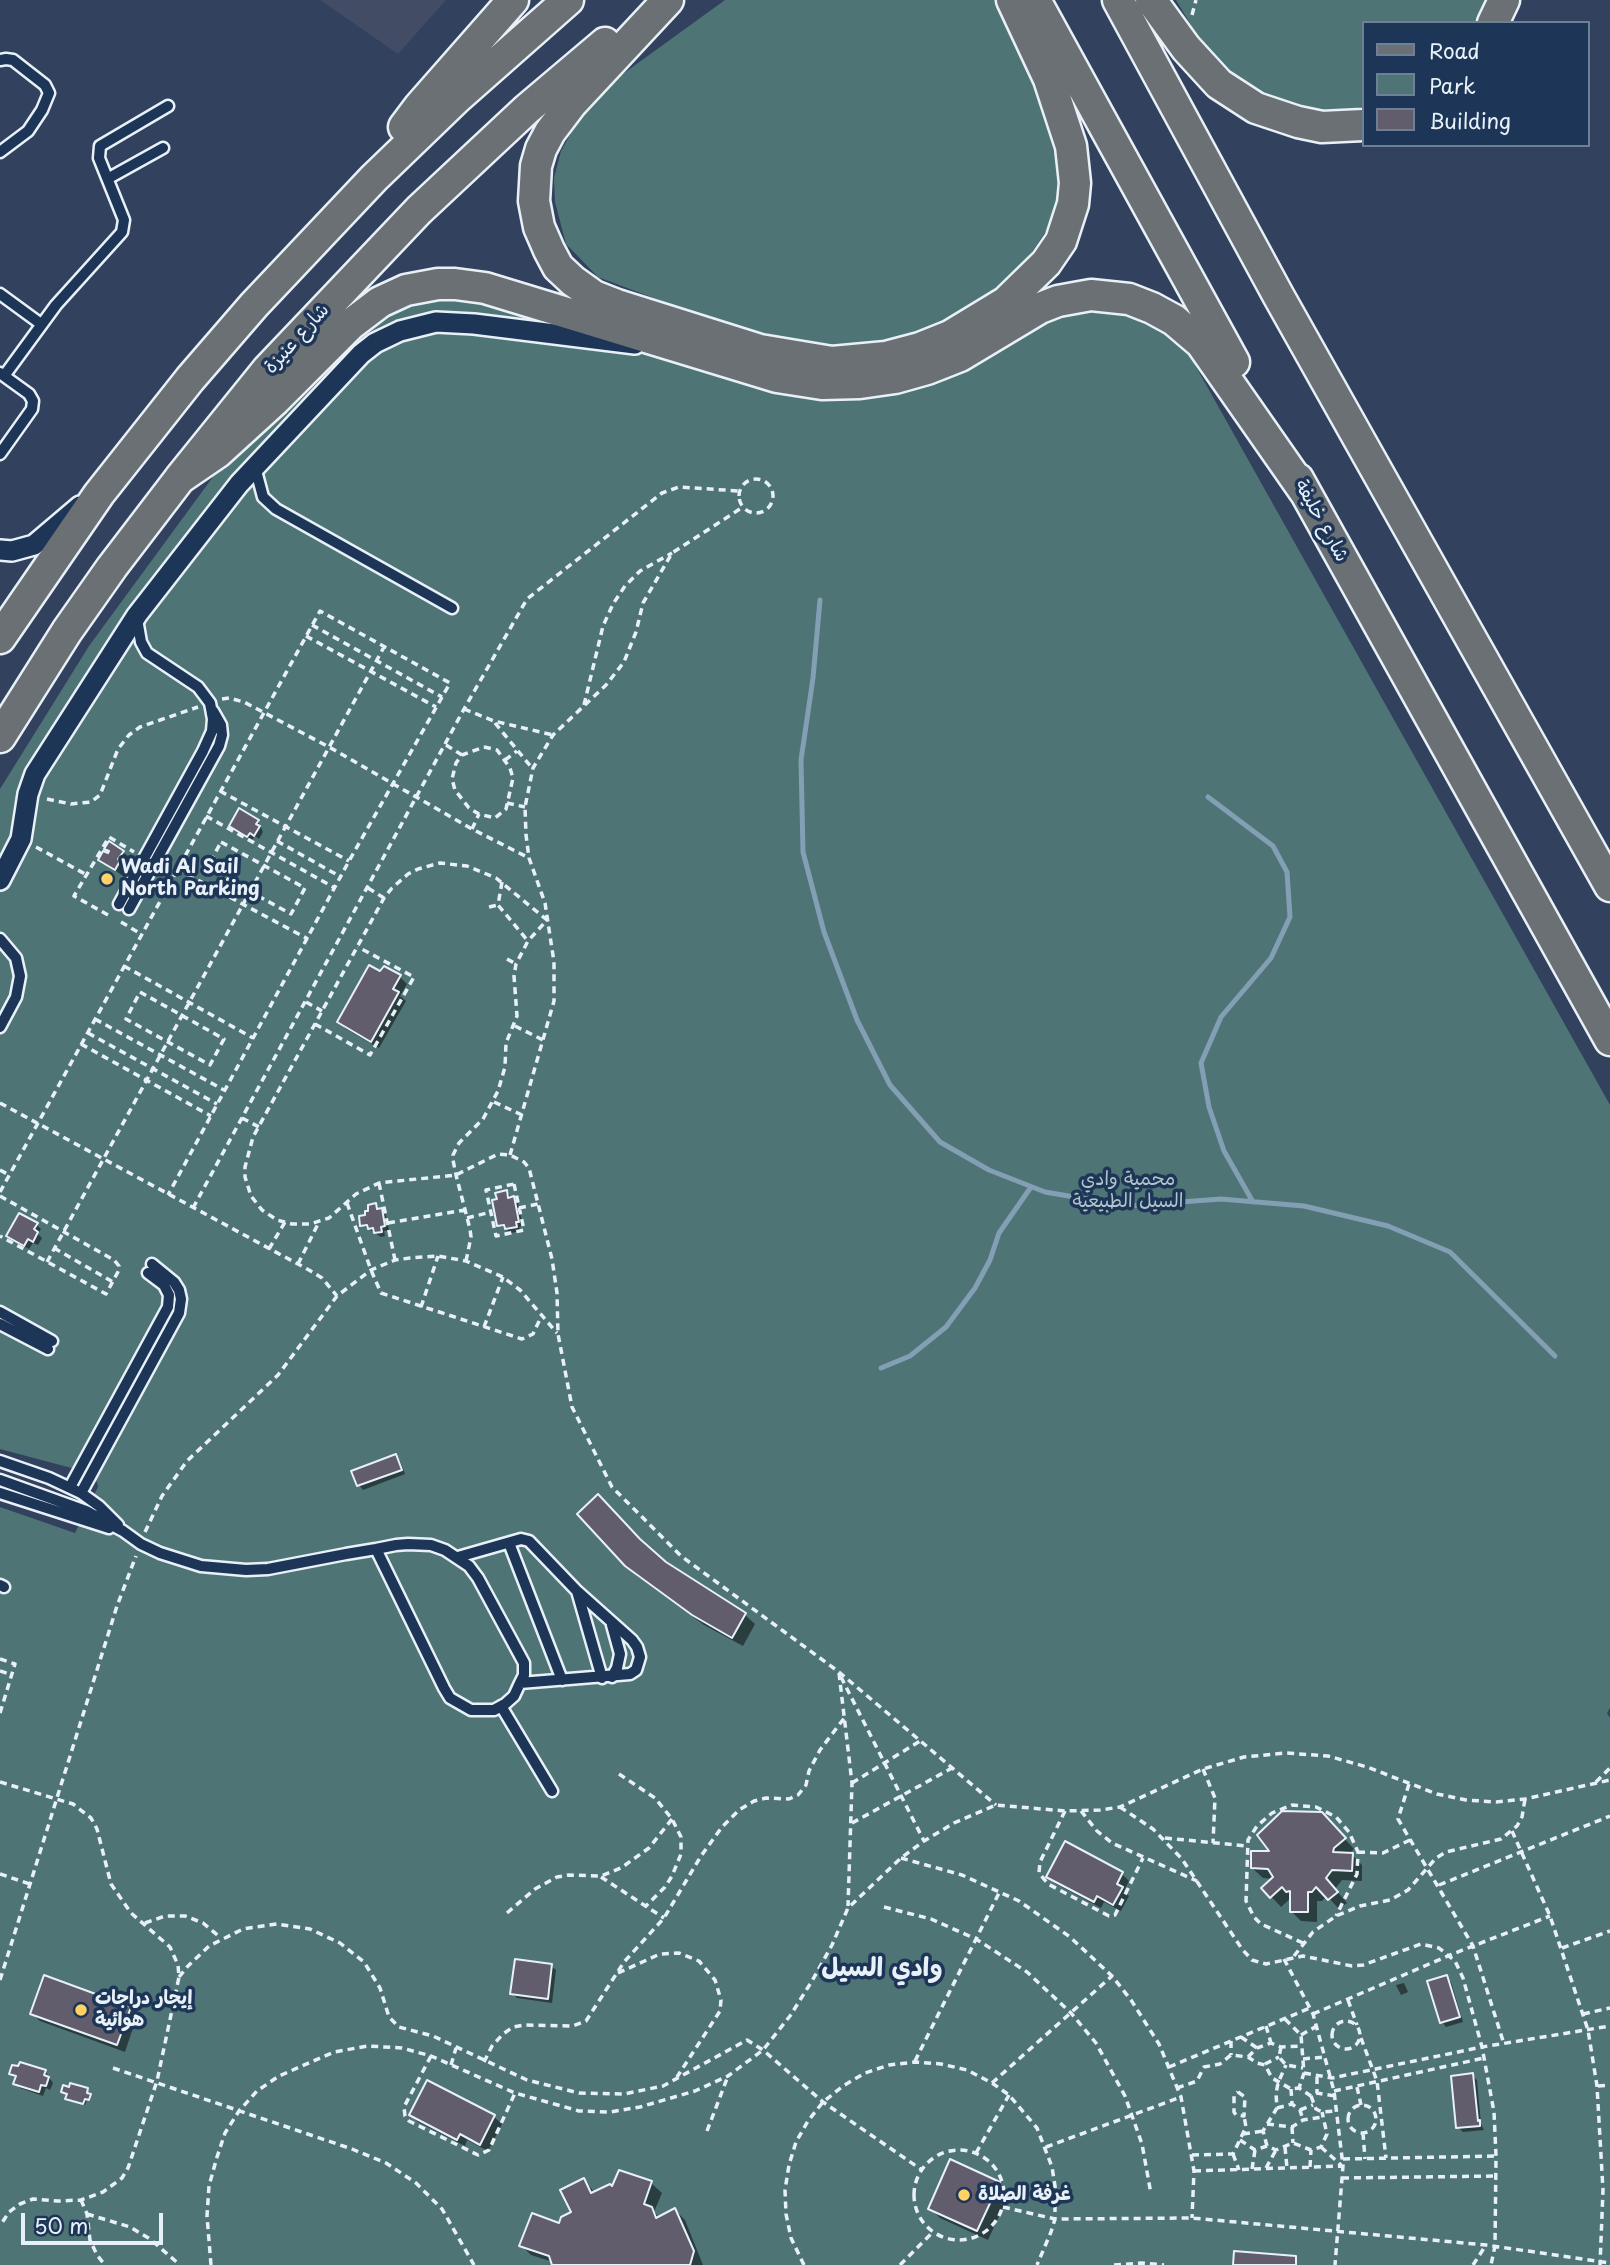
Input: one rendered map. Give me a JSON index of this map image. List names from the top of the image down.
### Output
{
  "streets": {
    "main road": ["شارع عنيزة", "شارع خليفة"]
  },
  "districts": ["وادي السيل"],
  "parks": ["محمية وادي السيل الطبيعية"],
  "places": ["Wadi Al Sail North Parking", "إيجار دراجات هوائية", "غرفة الصلاة"],
  "legend": ["Road", "Park", "Building"],
  "scale_bar": "50 m"
}
